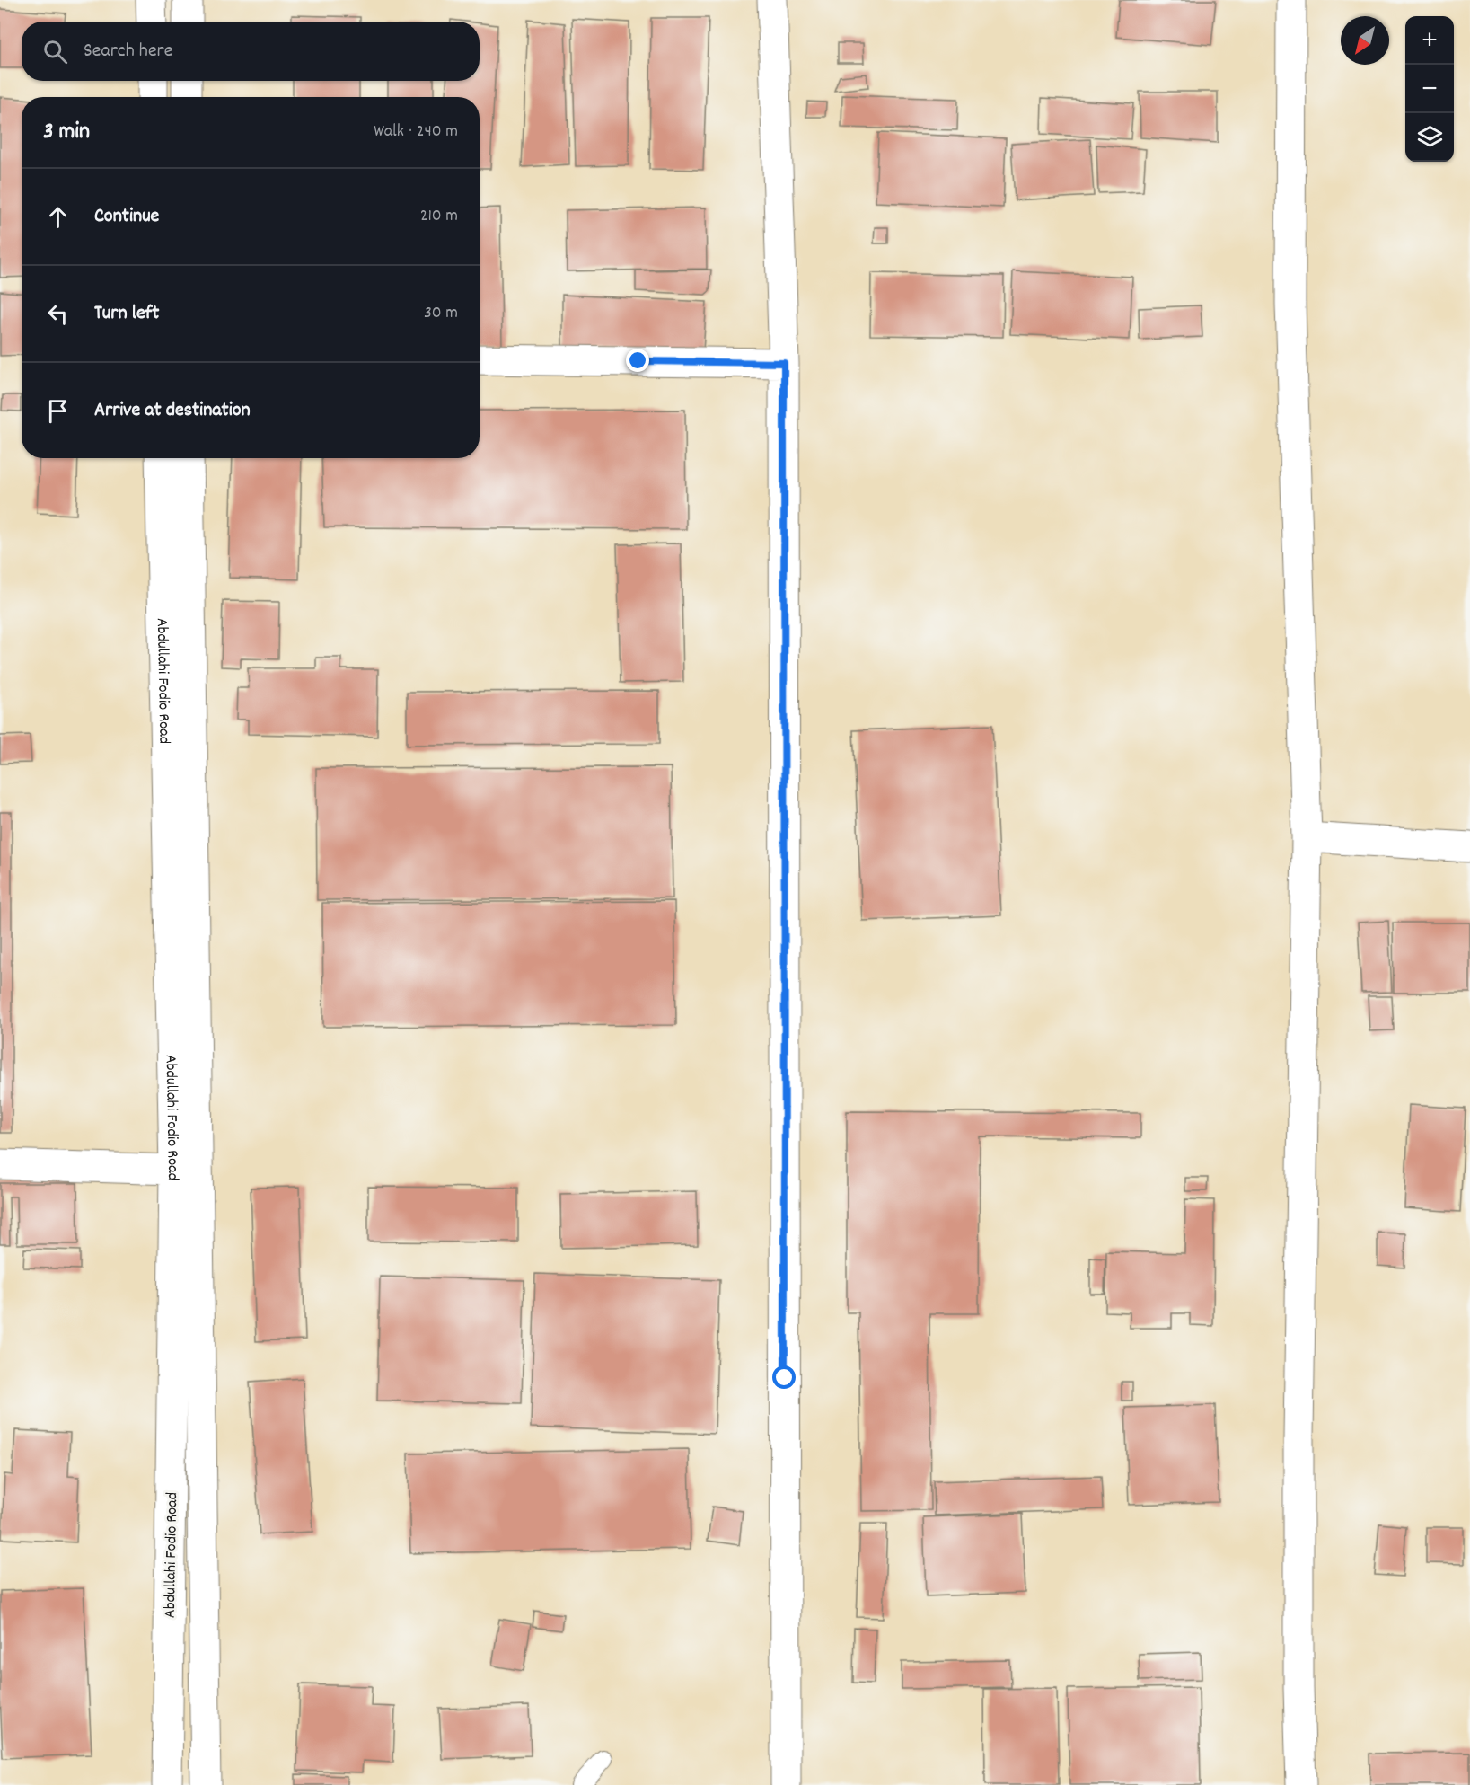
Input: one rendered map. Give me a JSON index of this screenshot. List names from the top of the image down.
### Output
{
  "streets": {
    "street": ["Abdullahi Fodio Road"]
  },
  "north": "bottom left",
  "page": {
    "map_buttons": ["+", "−"],
    "search": "Search here",
    "heading": ["3 min", "Walk · 240 m"],
    "list": [
      ["Continue", "210 m"],
      ["Turn left", "30 m"],
      "Arrive at destination"
    ]
  }
}
